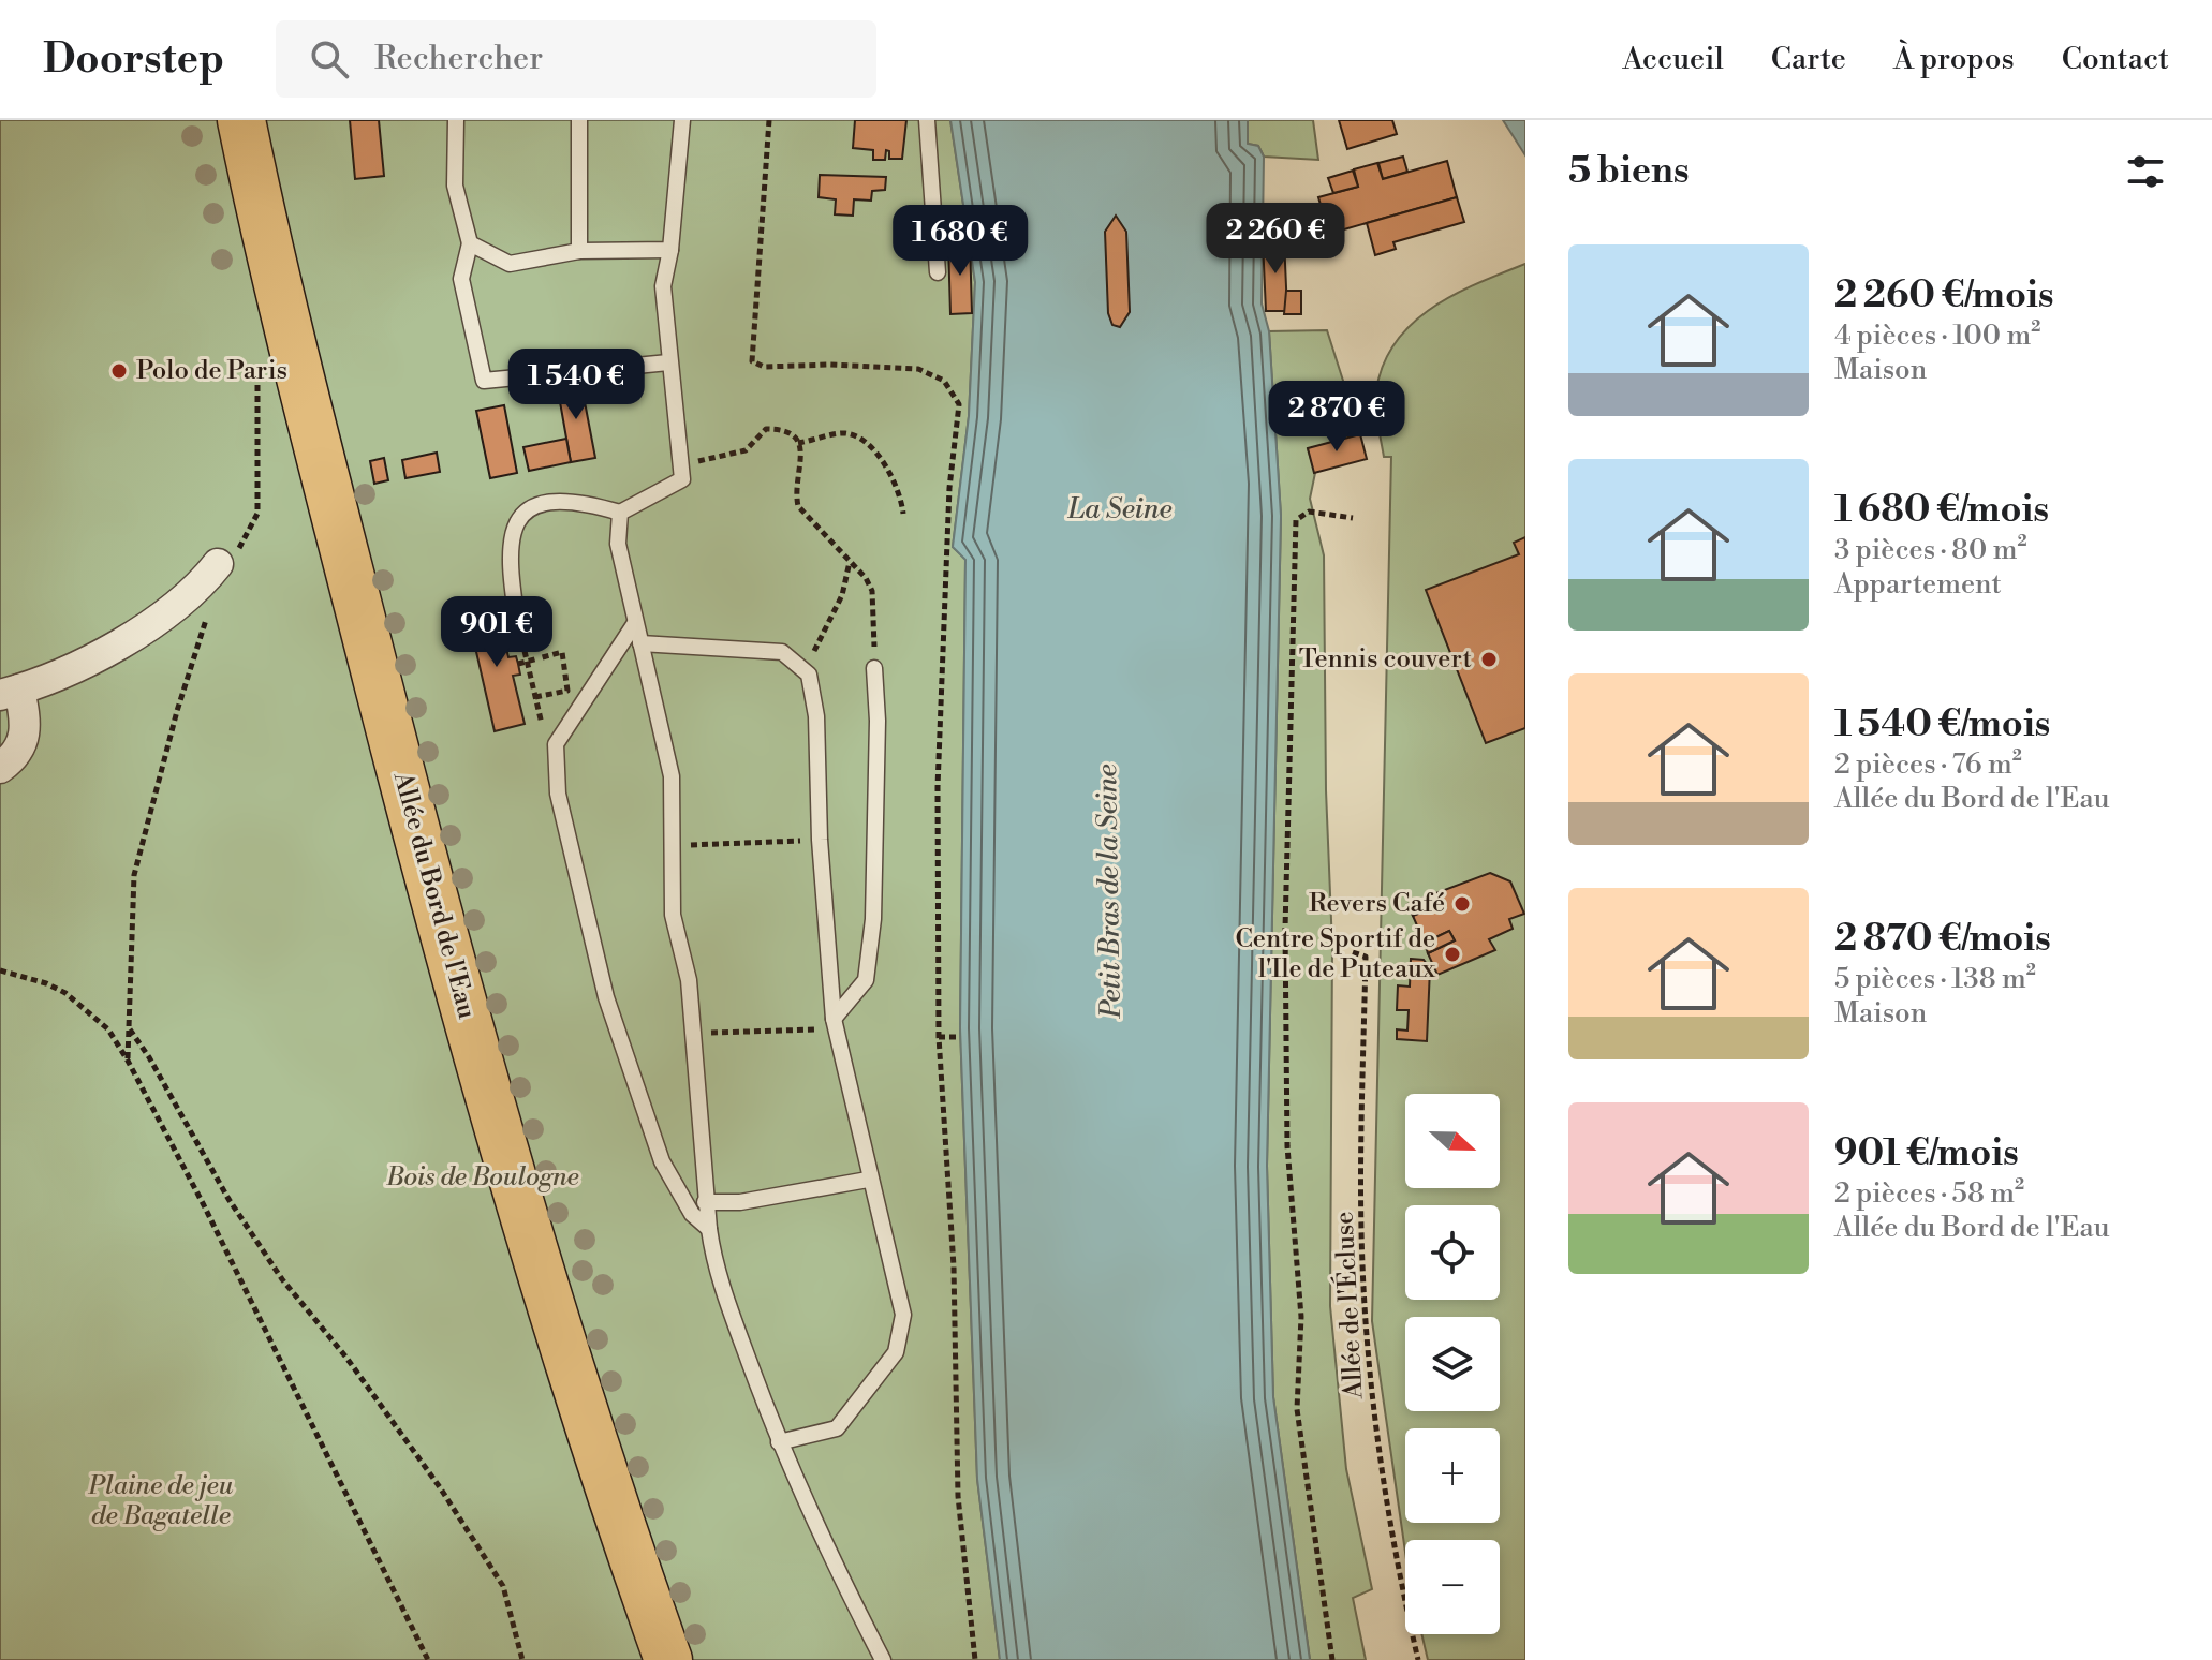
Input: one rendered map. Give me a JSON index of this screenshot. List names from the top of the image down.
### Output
{
  "streets": {
    "main road": ["Allée du Bord de l'Eau"],
    "path": ["Allée de l'Écluse"]
  },
  "water": ["La Seine", "Petit Bras de la Seine"],
  "parks": ["Bois de Boulogne", "Plaine de jeu de Bagatelle"],
  "places": [
    "Polo de Paris",
    "Tennis couvert",
    "Revers Café",
    "Centre Sportif de l'Ile de Puteaux"
  ],
  "north": "right",
  "page": {
    "header": "Doorstep",
    "search": "Rechercher",
    "nav": [
      "Accueil",
      "Carte",
      "À propos",
      "Contact"
    ],
    "heading": "5 biens",
    "price": [
      "2 260 €",
      "1 680 €",
      "1 540 €",
      "2 870 €",
      "901 €"
    ],
    "list": [
      {
        "name": "2 260 €/mois",
        "note": "4 pièces · 100 m² · Maison"
      },
      {
        "name": "1 680 €/mois",
        "note": "3 pièces · 80 m² · Appartement"
      },
      {
        "name": "1 540 €/mois",
        "note": "2 pièces · 76 m² · Allée du Bord de l'Eau"
      },
      {
        "name": "2 870 €/mois",
        "note": "5 pièces · 138 m² · Maison"
      },
      {
        "name": "901 €/mois",
        "note": "2 pièces · 58 m² · Allée du Bord de l'Eau"
      }
    ],
    "map_buttons": ["+", "−"]
  }
}
